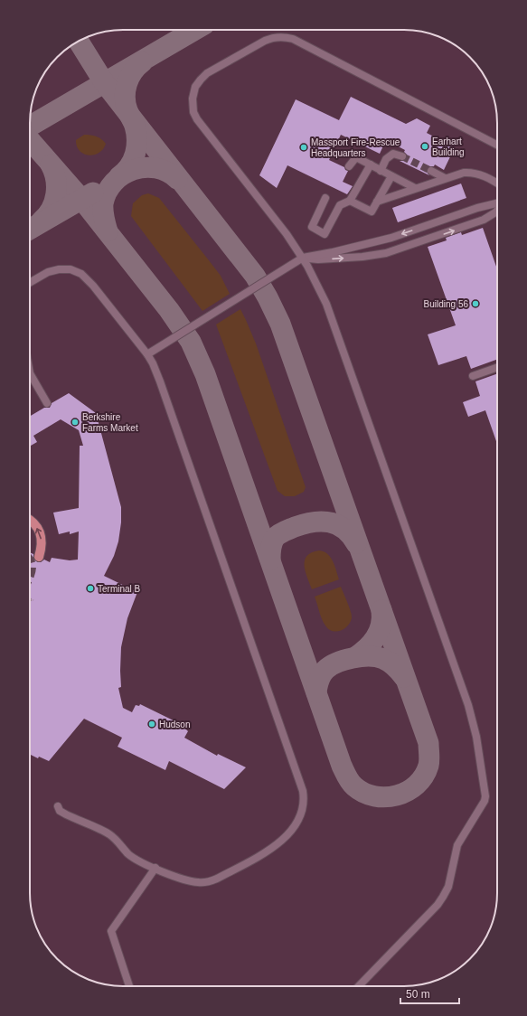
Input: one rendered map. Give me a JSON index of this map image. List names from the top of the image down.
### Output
{
  "places": [
    "Earhart Building",
    "Massport Fire-Rescue Headquarters",
    "Building 56",
    "Berkshire Farms Market",
    "Terminal B",
    "Hudson"
  ],
  "scale_bar": "50 m"
}
